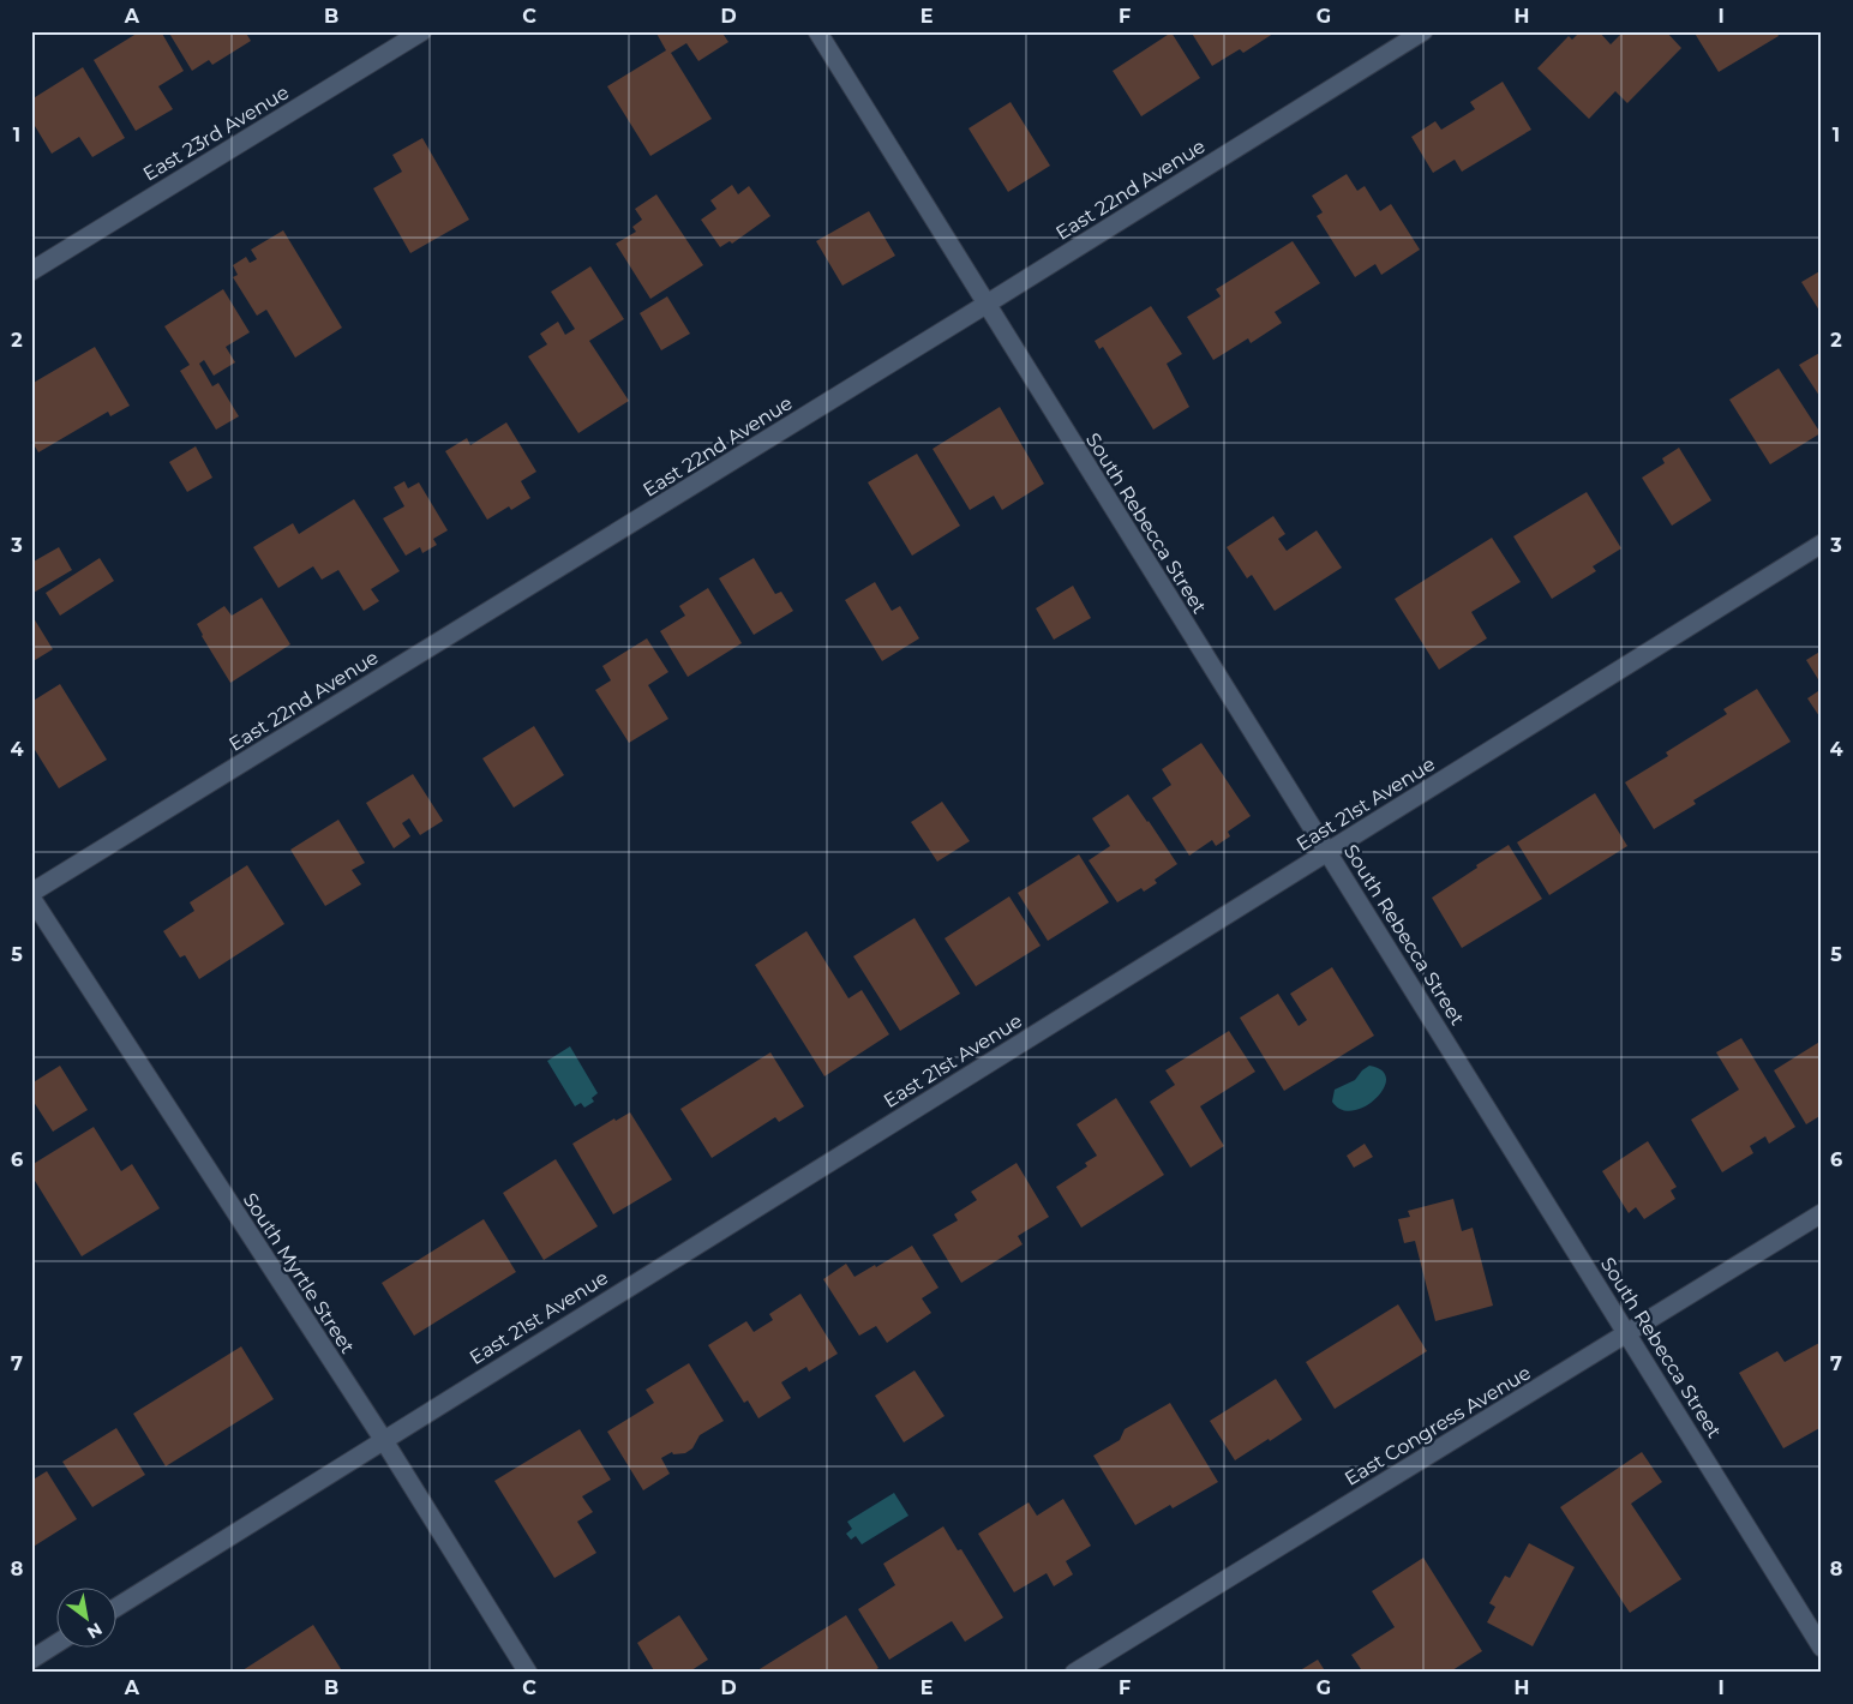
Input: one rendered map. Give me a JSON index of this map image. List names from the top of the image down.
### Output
{
  "streets": {
    "street": [
      "East 23rd Avenue",
      "East 22nd Avenue",
      "South Rebecca Street",
      "East 21st Avenue",
      "South Myrtle Street",
      "East Congress Avenue"
    ]
  },
  "crossings": [
    ["East 22nd Avenue", "South Rebecca Street"],
    ["South Rebecca Street", "East 21st Avenue"],
    ["South Rebecca Street", "East Congress Avenue"],
    ["East 21st Avenue", "South Myrtle Street"]
  ],
  "north": "bottom right",
  "grid": {
    "columns": [
      "A",
      "B",
      "C",
      "D",
      "E",
      "F",
      "G",
      "H",
      "I"
    ],
    "rows": [
      "1",
      "2",
      "3",
      "4",
      "5",
      "6",
      "7",
      "8"
    ]
  }
}
